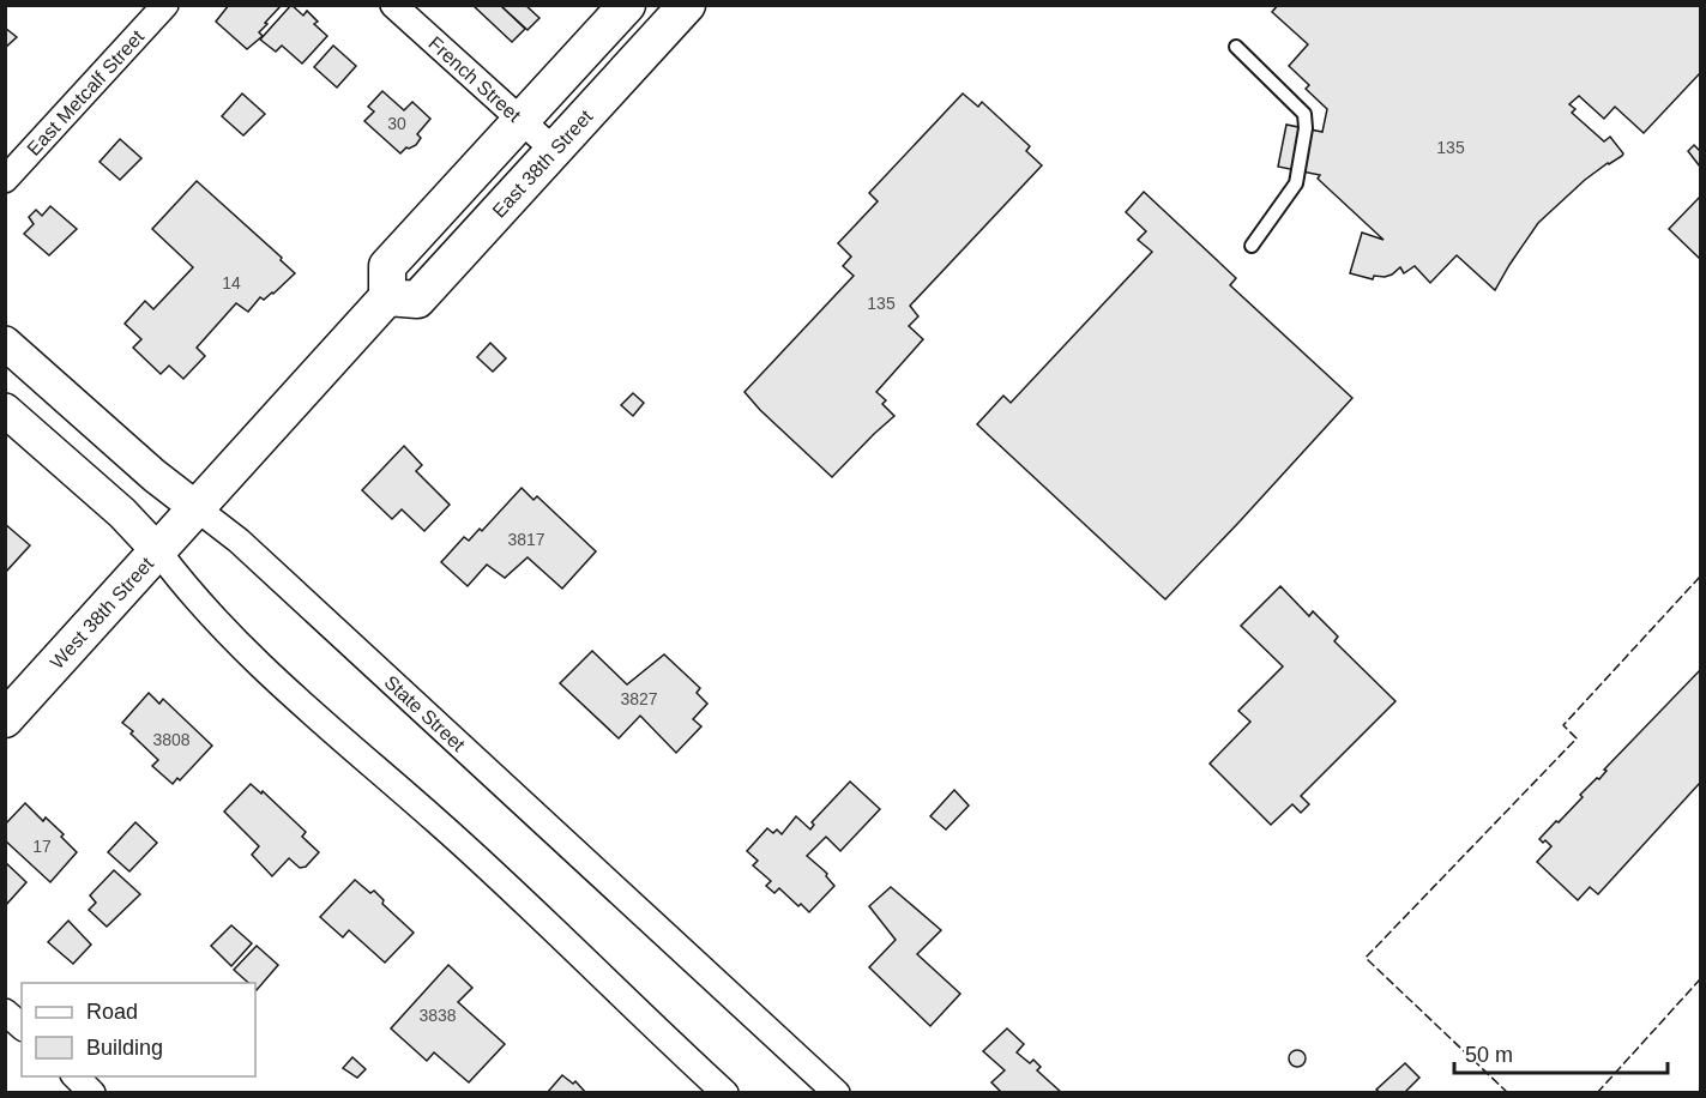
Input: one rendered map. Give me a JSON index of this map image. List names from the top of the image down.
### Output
{
  "streets": {
    "main road": ["East 38th Street", "West 38th Street"],
    "street": ["French Street", "East Metcalf Street", "State Street"]
  },
  "crossings": [
    ["French Street", "East 38th Street"],
    ["West 38th Street", "State Street"]
  ],
  "house_numbers": [
    "30",
    "135",
    "14",
    "135",
    "3817",
    "3827",
    "3808",
    "17",
    "3838"
  ],
  "legend": ["Road", "Building"],
  "scale_bar": "50 m"
}
